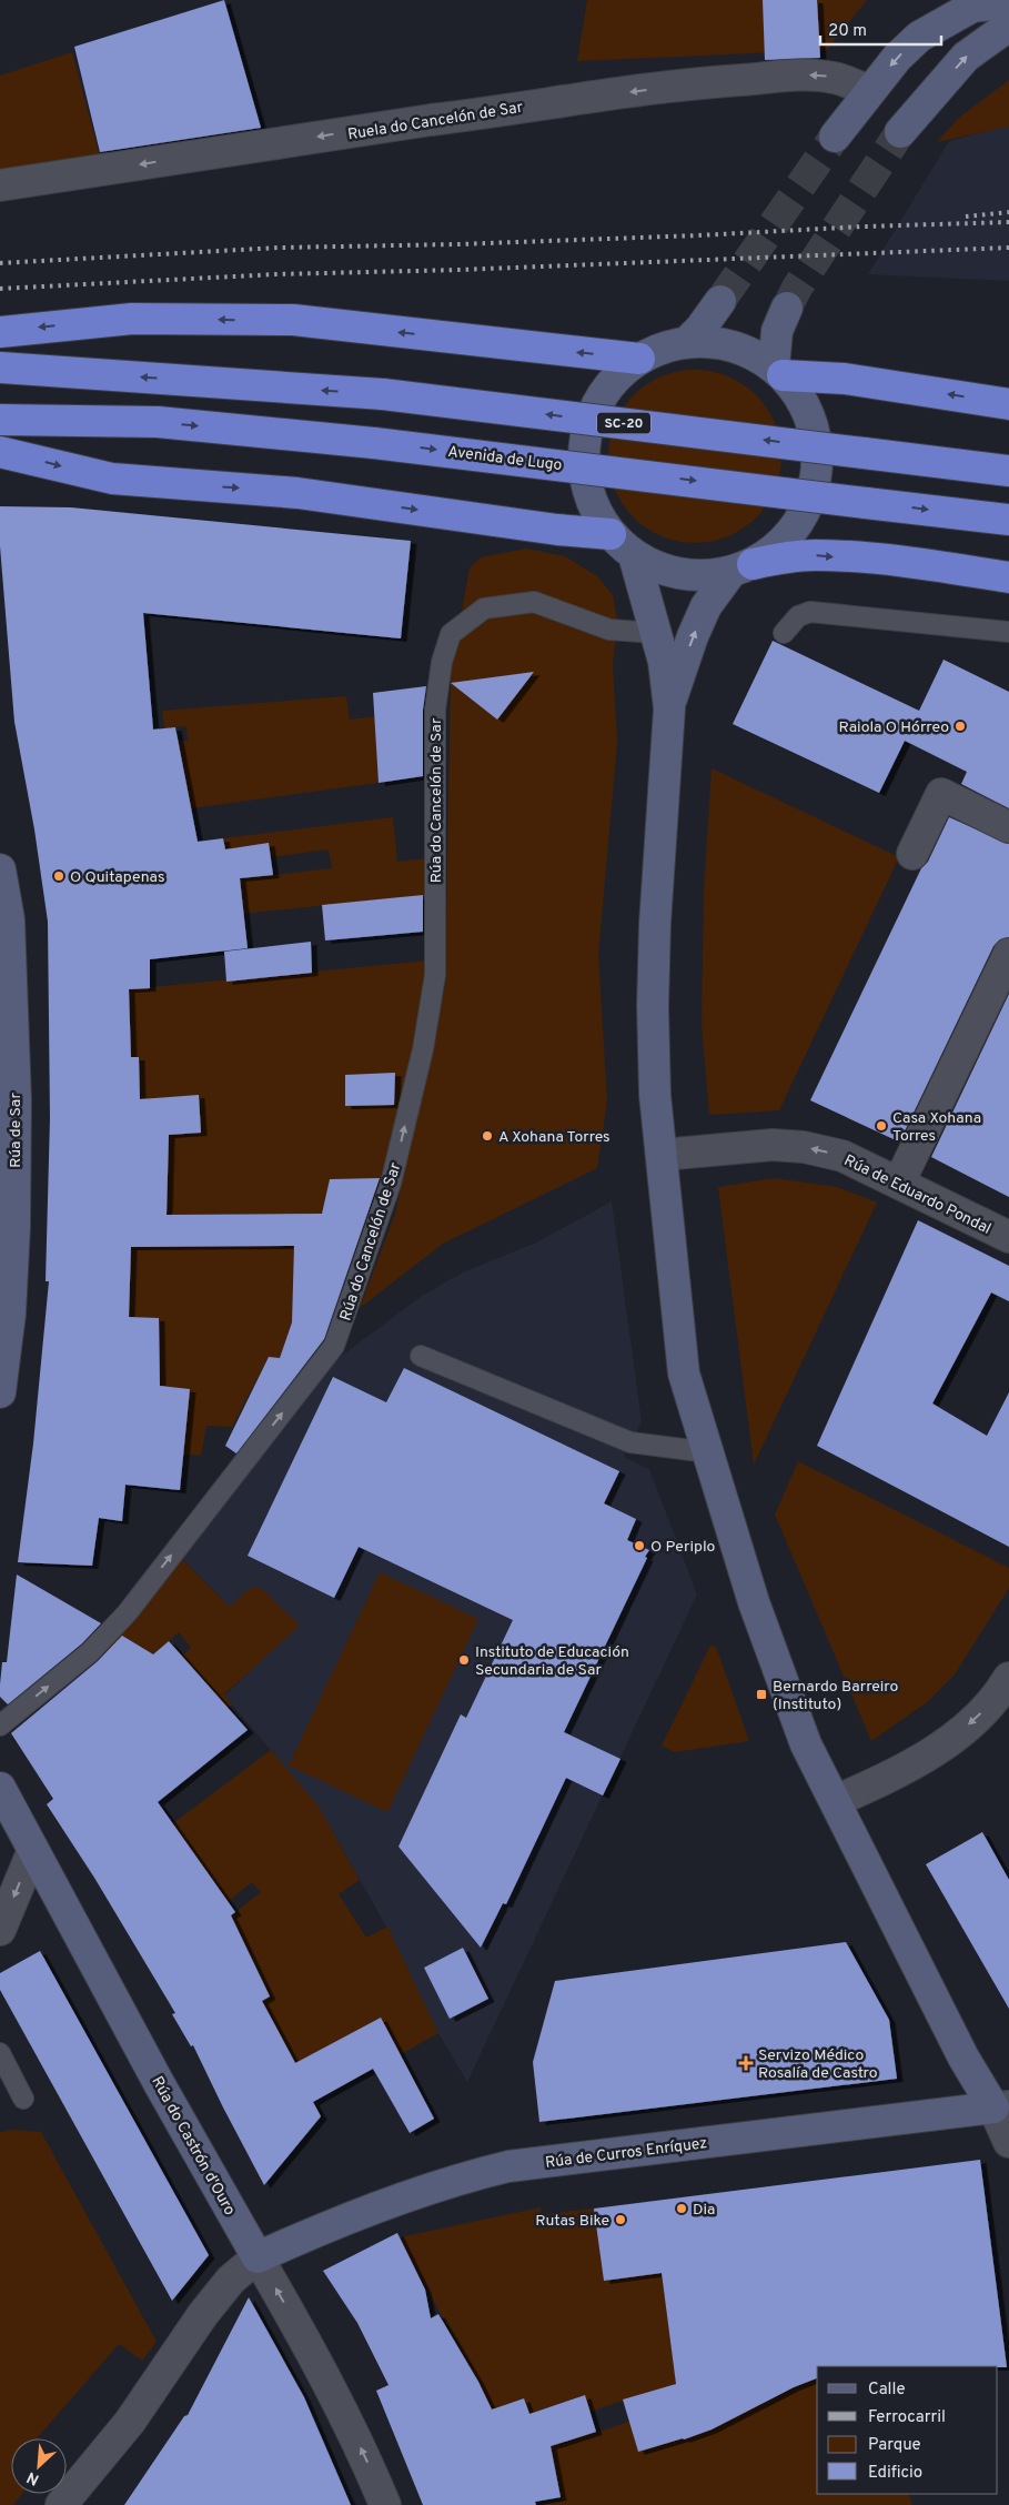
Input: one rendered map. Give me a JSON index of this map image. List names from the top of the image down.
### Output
{
  "streets": {
    "highway": ["SC-20", "Avenida de Lugo"],
    "street": [
      "Ruela do Cancelón de Sar",
      "Rúa de Sar",
      "Rúa de Eduardo Pondal",
      "Rúa do Castrón d'Ouro",
      "Rúa de Curros Enríquez"
    ],
    "lane": ["Rúa do Cancelón de Sar"]
  },
  "crossings": [
    ["Rúa do Castrón d'Ouro", "Rúa de Curros Enríquez"]
  ],
  "one_way": ["Ruela do Cancelón de Sar", "Rúa do Cancelón de Sar", "Rúa de Eduardo Pondal"],
  "places": {
    "other": [
      "Raiola O Hórreo",
      "O Quitapenas",
      "Casa Xohana Torres",
      "A Xohana Torres",
      "O Periplo",
      "Instituto de Educación Secundaria de Sar",
      "Dia",
      "Rutas Bike"
    ],
    "transit": ["Bernardo Barreiro (Instituto)"],
    "health": ["Servizo Médico Rosalía de Castro"]
  },
  "legend": [
    "Calle",
    "Ferrocarril",
    "Parque",
    "Edificio"
  ],
  "scale_bar": "20 m",
  "north": "bottom left"
}
